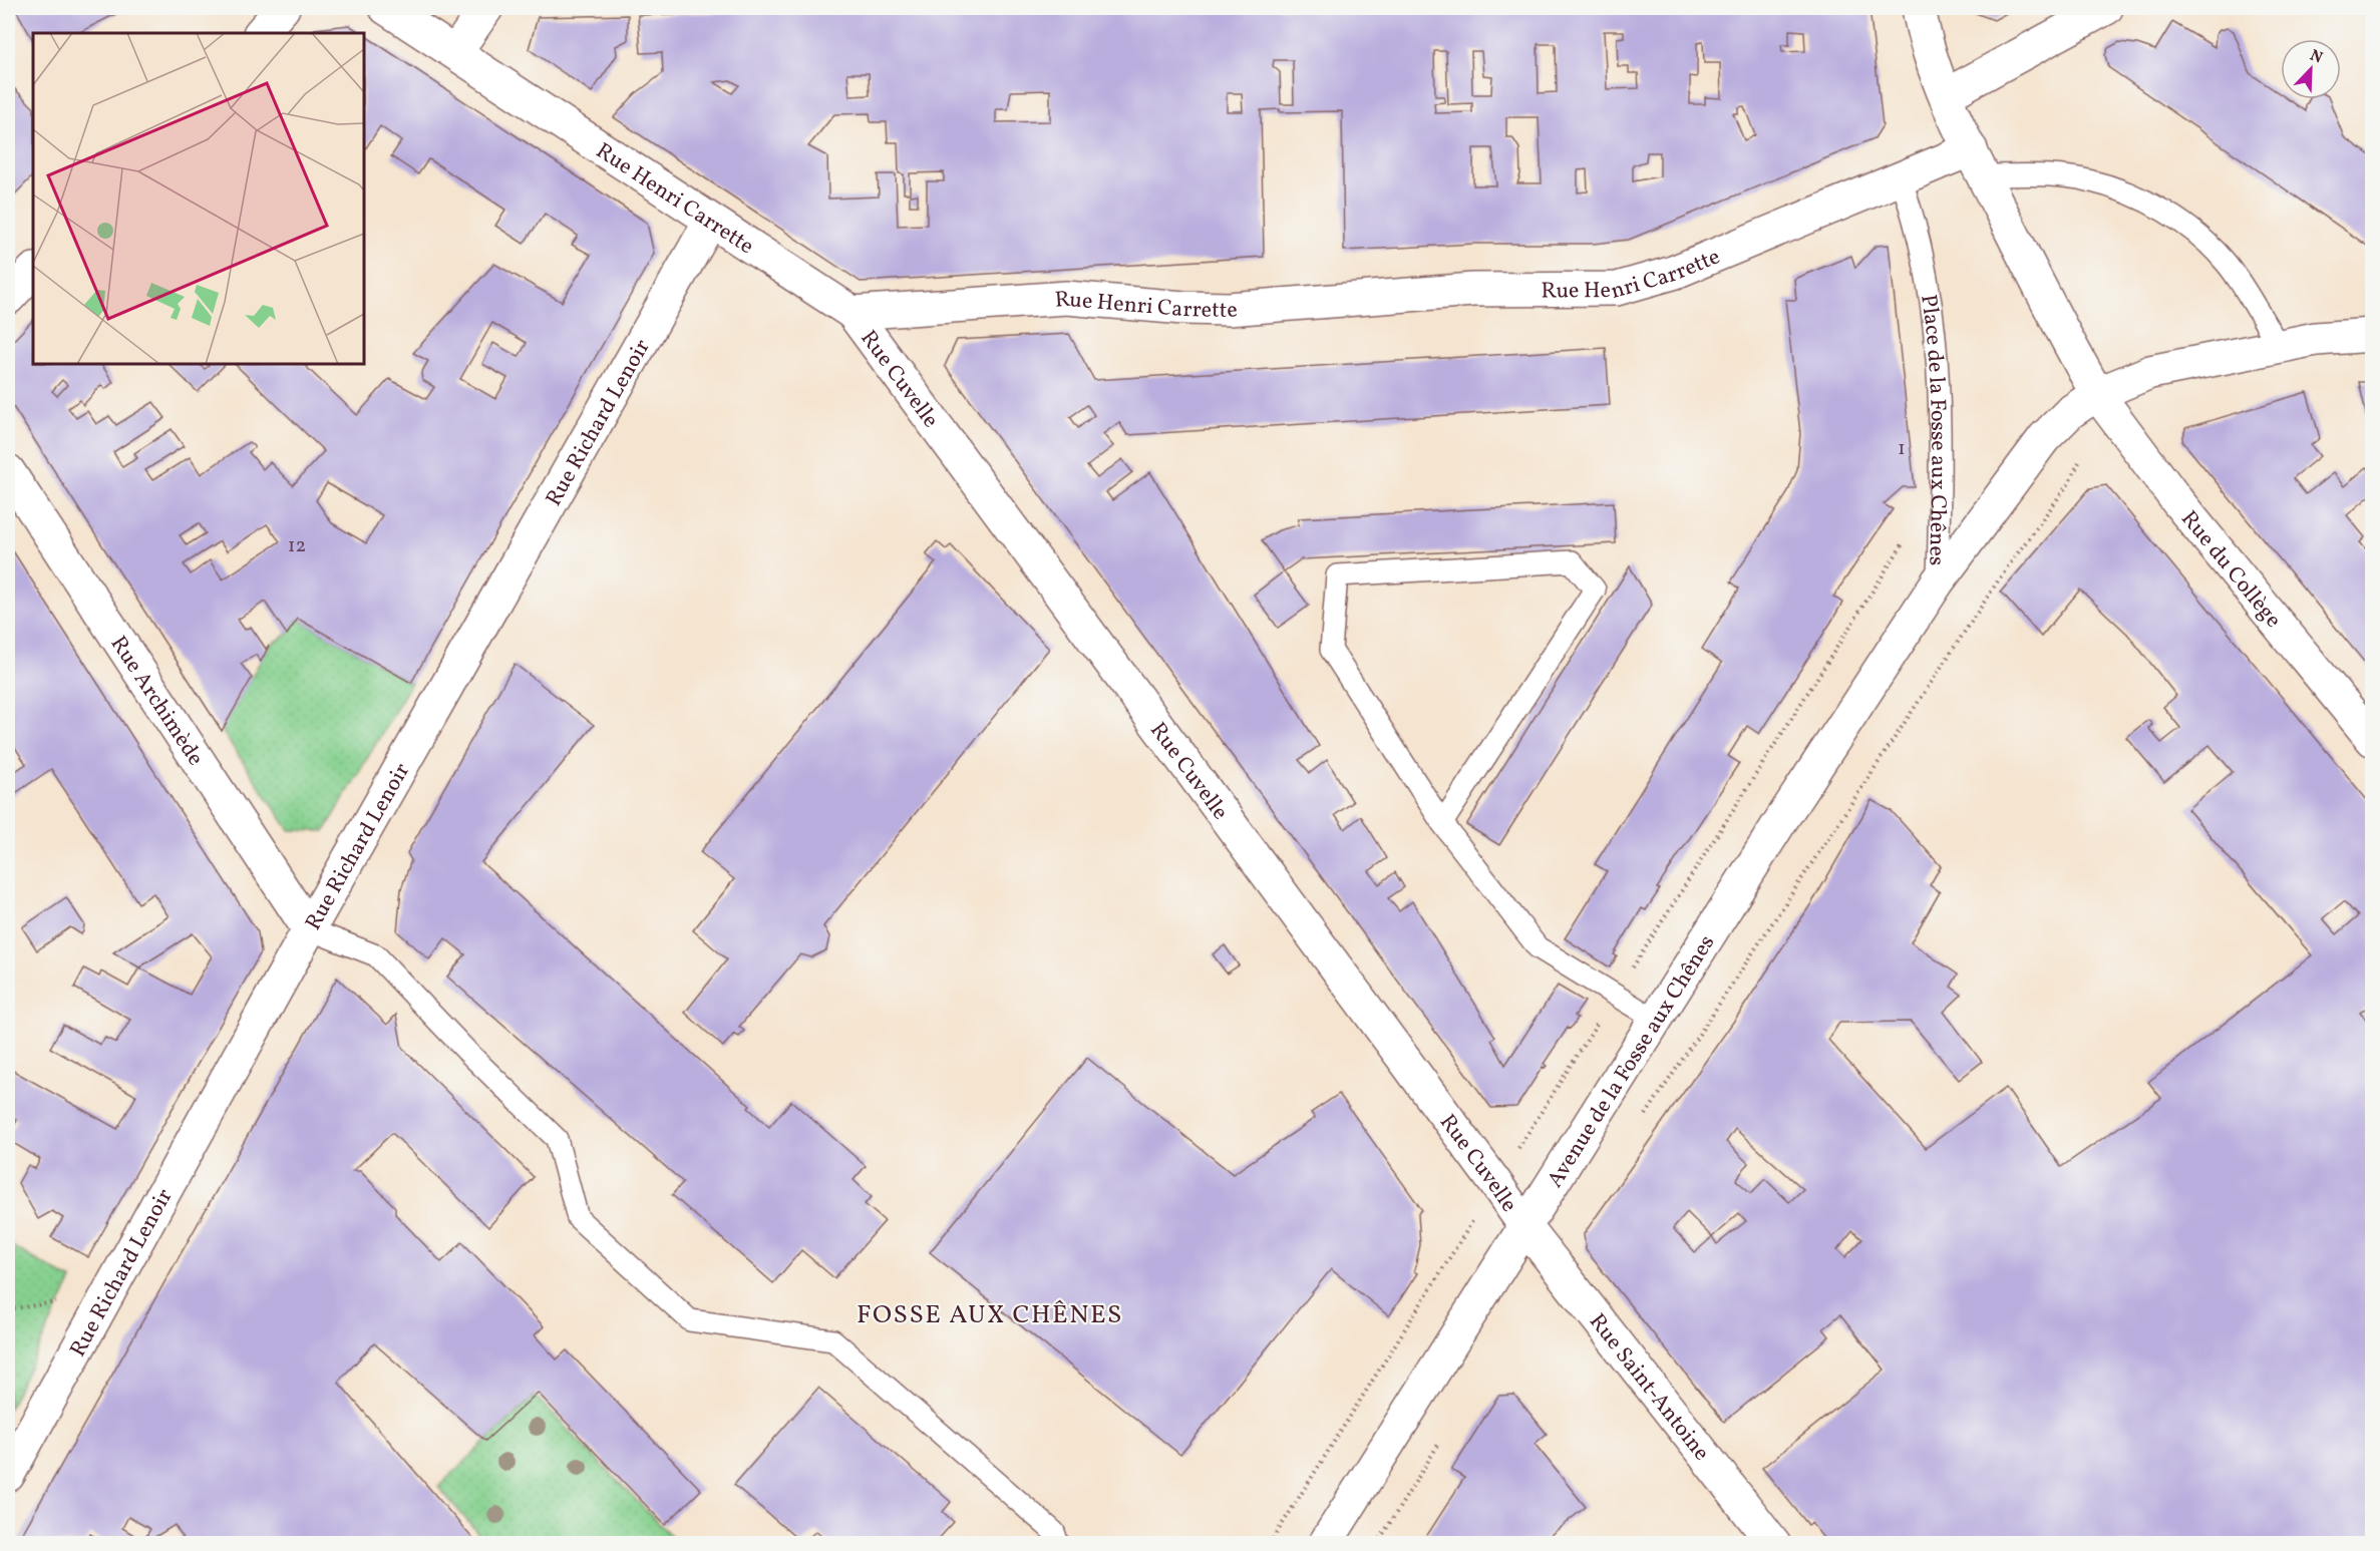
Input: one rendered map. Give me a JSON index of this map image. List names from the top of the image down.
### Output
{
  "streets": {
    "street": [
      "Rue Henri Carrette",
      "Rue Cuvelle",
      "Rue Richard Lenoir",
      "Place de la Fosse aux Chênes",
      "Rue du Collège",
      "Rue Archimède",
      "Avenue de la Fosse aux Chênes",
      "Rue Saint-Antoine"
    ]
  },
  "crossings": [
    ["Rue Henri Carrette", "Rue Cuvelle"],
    ["Rue Henri Carrette", "Rue Richard Lenoir"],
    ["Rue Henri Carrette", "Place de la Fosse aux Chênes"],
    ["Rue Cuvelle", "Avenue de la Fosse aux Chênes"],
    ["Rue Cuvelle", "Rue Saint-Antoine"],
    ["Rue Richard Lenoir", "Rue Archimède"],
    ["Place de la Fosse aux Chênes", "Rue du Collège"],
    ["Place de la Fosse aux Chênes", "Avenue de la Fosse aux Chênes"],
    ["Avenue de la Fosse aux Chênes", "Rue Saint-Antoine"]
  ],
  "districts": ["FOSSE AUX CHÊNES"],
  "house_numbers": ["1", "12"],
  "north": "top right"
}
